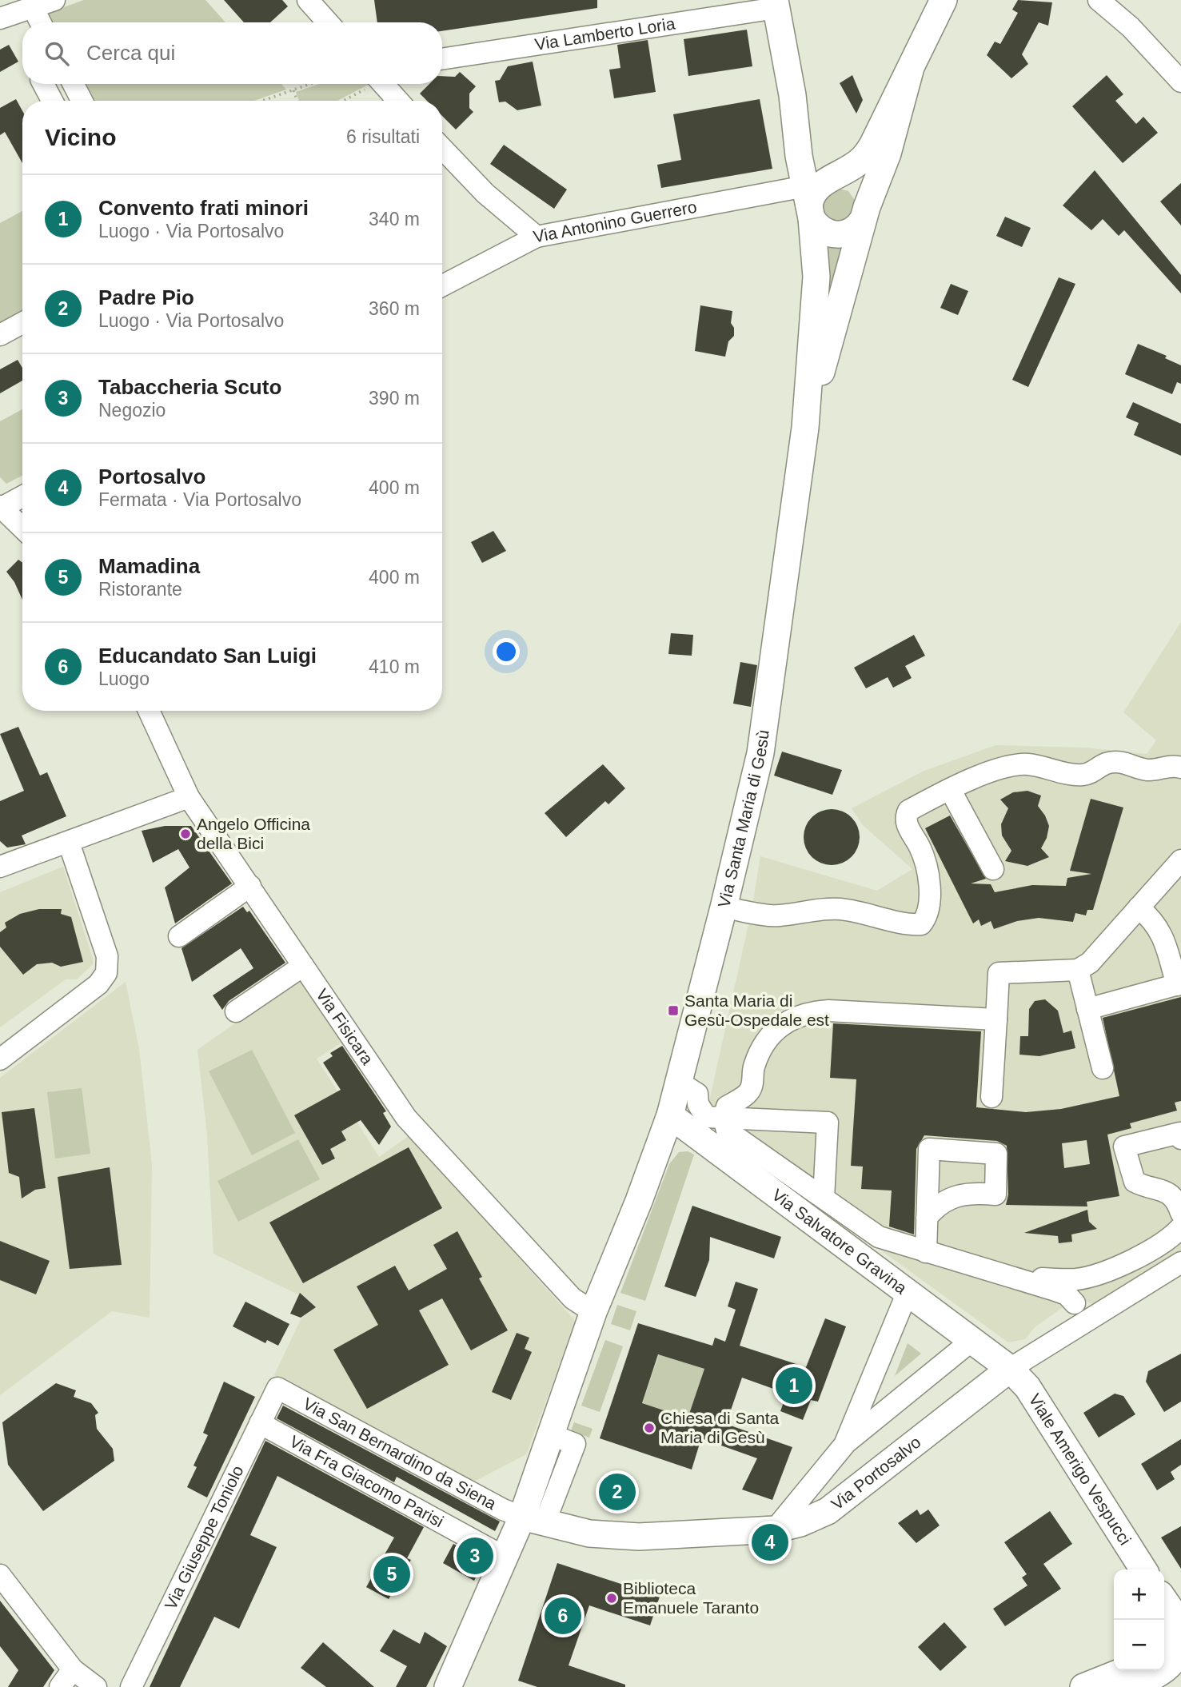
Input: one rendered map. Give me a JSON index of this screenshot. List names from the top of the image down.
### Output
{
  "streets": {
    "main road": [
      "Via Santa Maria di Gesù",
      "Via Salvatore Gravina",
      "Viale Amerigo Vespucci",
      "Via Portosalvo"
    ],
    "street": [
      "Via Lamberto Loria",
      "Via Antonino Guerrero",
      "Via Fisicara",
      "Via San Bernardino da Siena",
      "Via Fra Giacomo Parisi",
      "Via Giuseppe Toniolo"
    ]
  },
  "crossings": [
    ["Via Santa Maria di Gesù", "Via Salvatore Gravina"],
    ["Via Salvatore Gravina", "Viale Amerigo Vespucci"],
    ["Via Salvatore Gravina", "Via Portosalvo"],
    ["Via San Bernardino da Siena", "Via Portosalvo"],
    ["Via San Bernardino da Siena", "Via Giuseppe Toniolo"],
    ["Viale Amerigo Vespucci", "Via Portosalvo"],
    ["Via Fra Giacomo Parisi", "Via Giuseppe Toniolo"]
  ],
  "places": {
    "other": ["Angelo Officina della Bici", "Chiesa di Santa Maria di Gesù", "Biblioteca Emanuele Taranto"],
    "transit": ["Santa Maria di Gesù-Ospedale est"]
  },
  "page": {
    "search": "Cerca qui",
    "heading": ["Vicino", "6 risultati"],
    "list": [
      {
        "mark": "1",
        "name": "Convento frati minori",
        "note": "Luogo · Via Portosalvo",
        "value": "340 m"
      },
      {
        "mark": "2",
        "name": "Padre Pio",
        "note": "Luogo · Via Portosalvo",
        "value": "360 m"
      },
      {
        "mark": "3",
        "name": "Tabaccheria Scuto",
        "note": "Negozio",
        "value": "390 m"
      },
      {
        "mark": "4",
        "name": "Portosalvo",
        "note": "Fermata · Via Portosalvo",
        "value": "400 m"
      },
      {
        "mark": "5",
        "name": "Mamadina",
        "note": "Ristorante",
        "value": "400 m"
      },
      {
        "mark": "6",
        "name": "Educandato San Luigi",
        "note": "Luogo",
        "value": "410 m"
      }
    ],
    "pins": [
      "1",
      "2",
      "4",
      "3",
      "5",
      "6"
    ],
    "map_buttons": ["+", "−"]
  }
}
